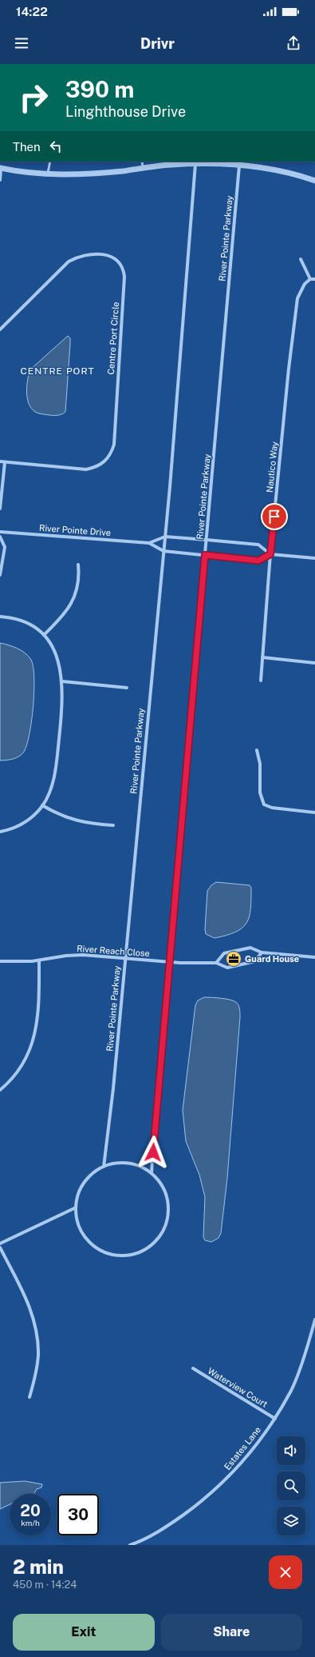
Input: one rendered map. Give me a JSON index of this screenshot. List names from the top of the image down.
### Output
{
  "streets": {
    "street": [
      "River Pointe Parkway",
      "Centre Port Circle",
      "Nautico Way",
      "River Pointe Drive",
      "River Reach Close",
      "Waterview Court",
      "Estates Lane"
    ]
  },
  "crossings": [
    ["River Pointe Parkway", "River Pointe Drive"],
    ["River Pointe Parkway", "River Reach Close"],
    ["Nautico Way", "River Pointe Drive"],
    ["Waterview Court", "Estates Lane"]
  ],
  "districts": ["CENTRE PORT"],
  "places": {
    "office": ["Guard House"]
  },
  "page": {
    "status": "14:22",
    "header": "Drivr",
    "turn": ["390 m", "Linghthouse Drive"],
    "then": "Then",
    "speed": "20 km/h",
    "limit": "30",
    "heading": ["2 min", "450 m · 14:24"],
    "buttons": ["Exit", "Share"]
  }
}
